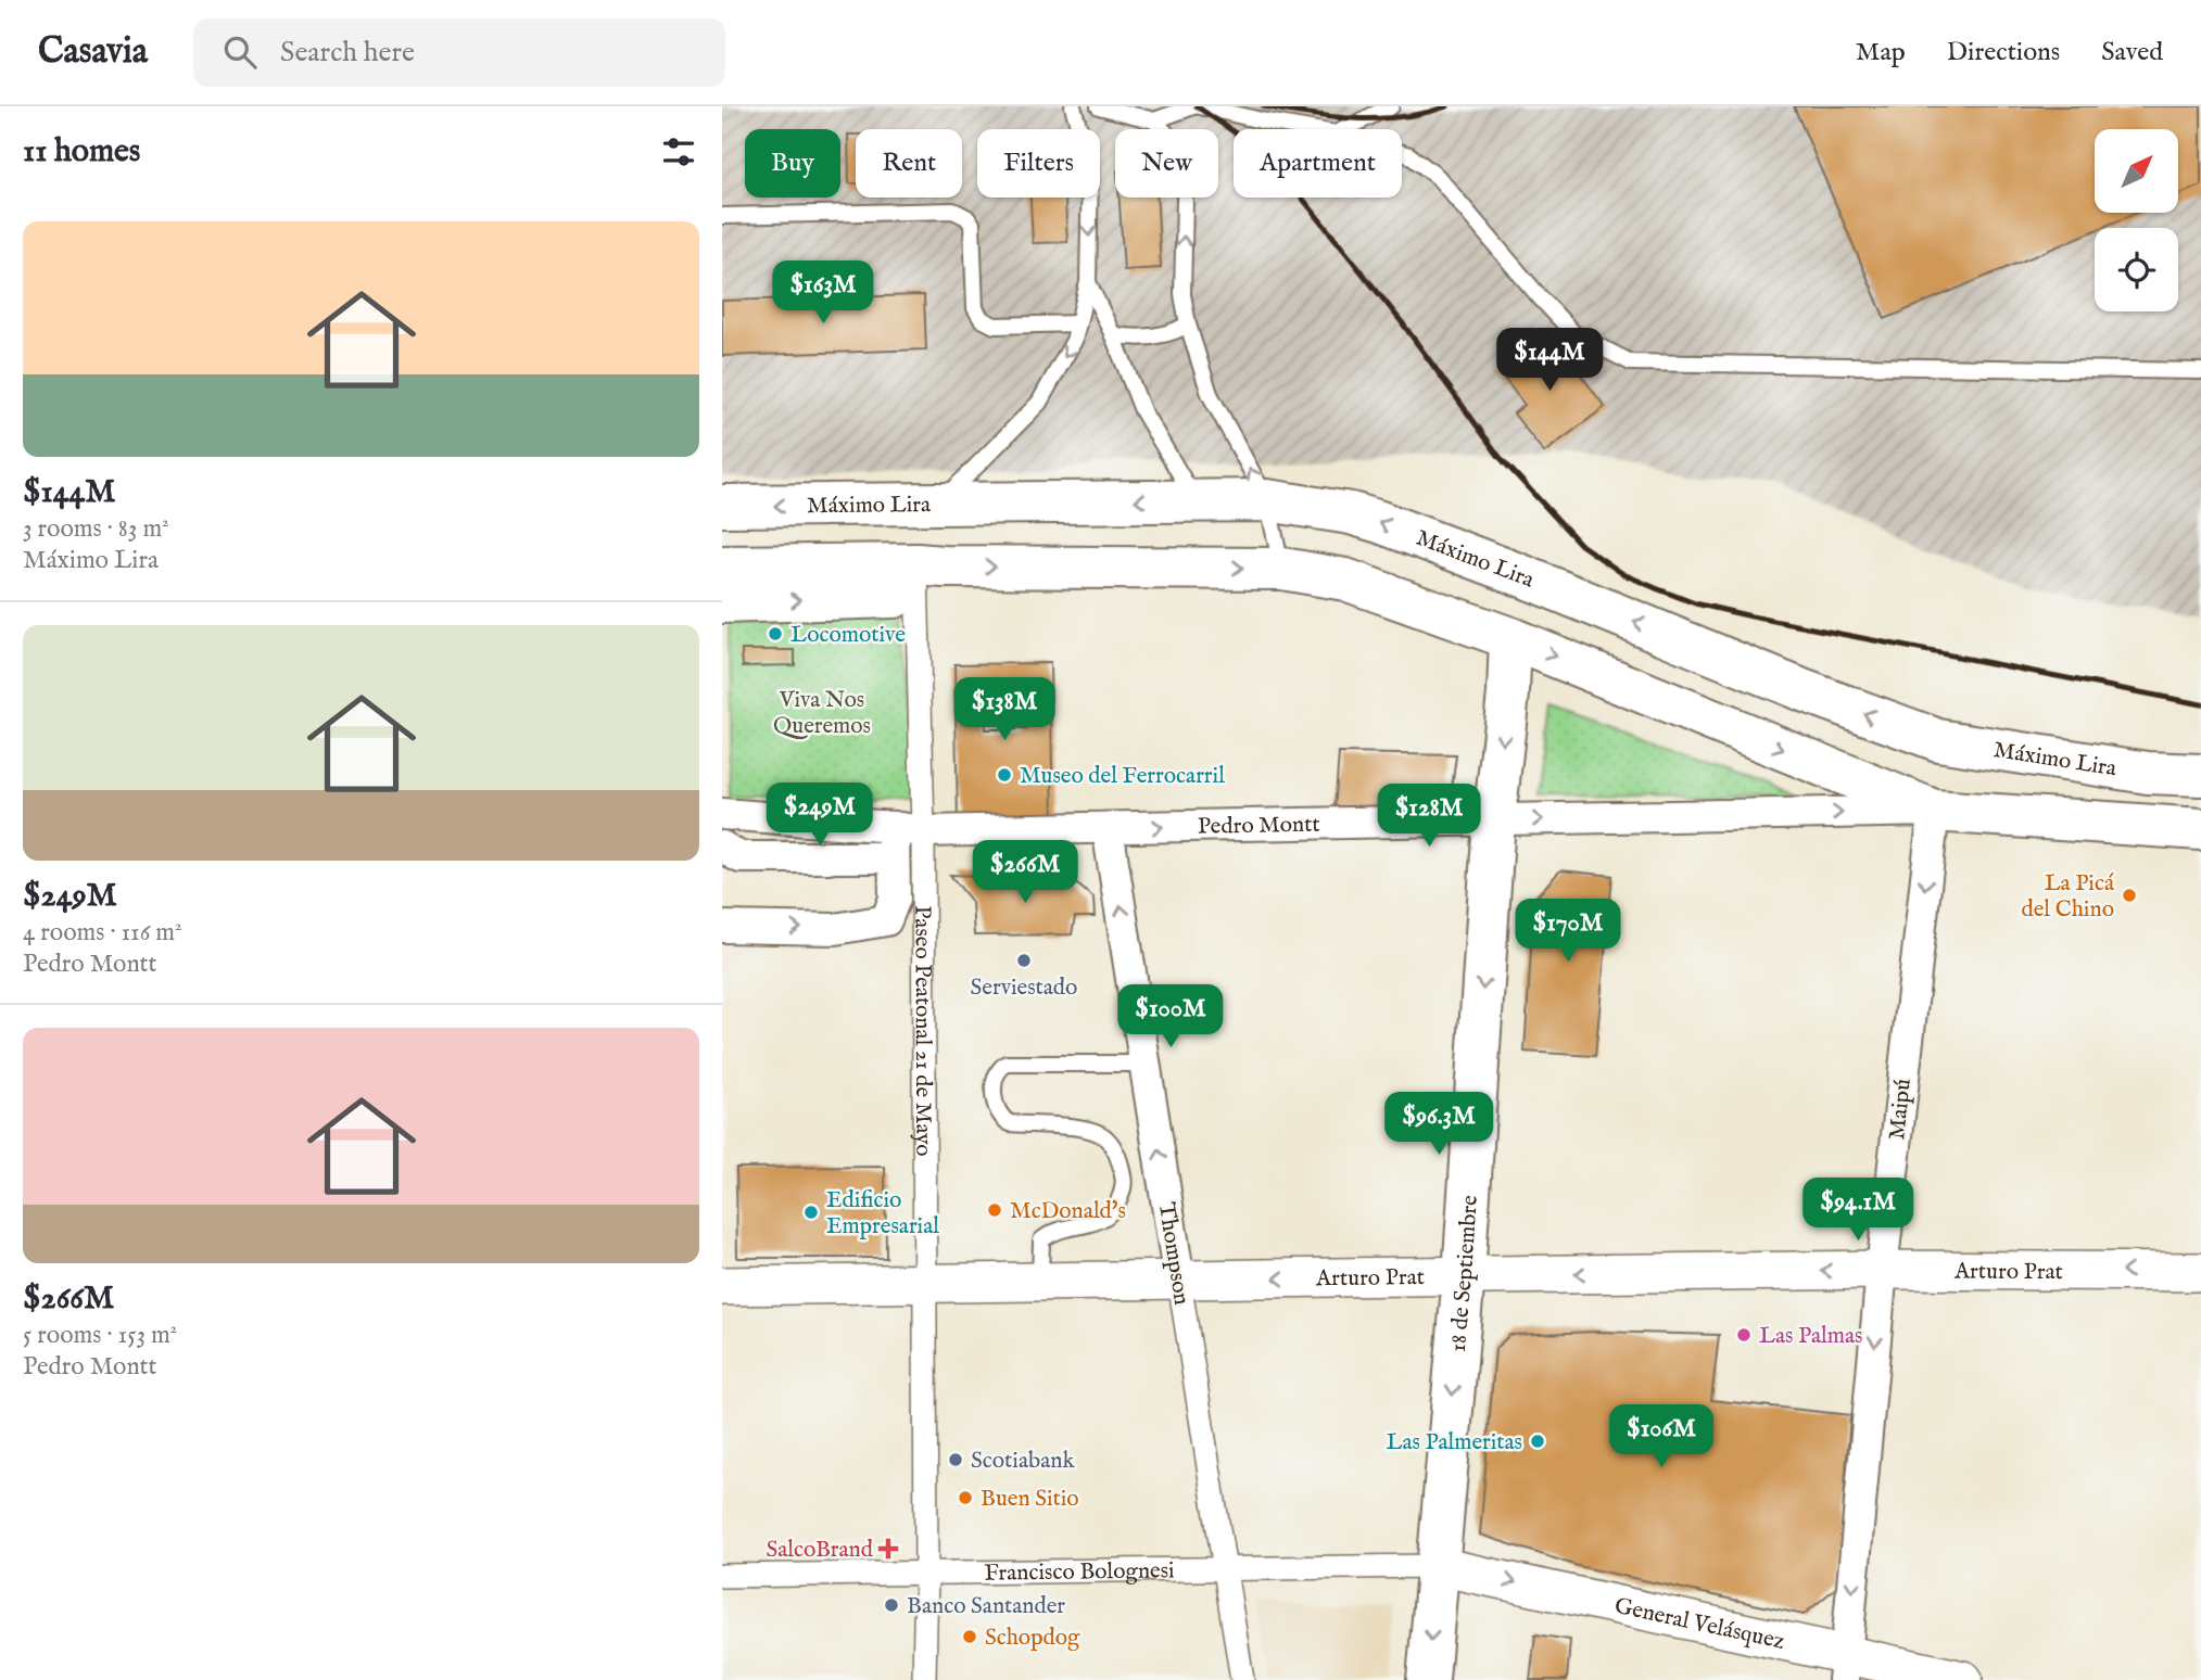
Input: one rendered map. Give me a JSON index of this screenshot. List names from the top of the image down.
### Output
{
  "streets": {
    "main road": ["Máximo Lira", "18 de Septiembre"],
    "street": [
      "Pedro Montt",
      "Paseo Peatonal 21 de Mayo",
      "Maipú",
      "Thompson",
      "Arturo Prat",
      "Francisco Bolognesi",
      "General Velásquez"
    ]
  },
  "crossings": [
    ["Pedro Montt", "Paseo Peatonal 21 de Mayo"],
    ["Pedro Montt", "Maipú"],
    ["Pedro Montt", "Thompson"],
    ["Pedro Montt", "18 de Septiembre"],
    ["Paseo Peatonal 21 de Mayo", "Arturo Prat"],
    ["Paseo Peatonal 21 de Mayo", "Francisco Bolognesi"],
    ["Maipú", "Arturo Prat"],
    ["Maipú", "General Velásquez"],
    ["Thompson", "Arturo Prat"],
    ["Thompson", "Francisco Bolognesi"],
    ["Arturo Prat", "18 de Septiembre"],
    ["18 de Septiembre", "Francisco Bolognesi"],
    ["18 de Septiembre", "General Velásquez"],
    ["Francisco Bolognesi", "General Velásquez"]
  ],
  "one_way": [
    "Pedro Montt",
    "Maipú",
    "Thompson",
    "Arturo Prat",
    "18 de Septiembre",
    "General Velásquez"
  ],
  "parks": ["Viva Nos Queremos"],
  "places": {
    "other": [
      "Locomotive",
      "Museo del Ferrocarril",
      "La Picá del Chino",
      "Serviestado",
      "McDonald's",
      "Edificio Empresarial",
      "Las Palmas",
      "Las Palmeritas",
      "Scotiabank",
      "Buen Sitio",
      "Banco Santander",
      "Schopdog"
    ],
    "health": ["SalcoBrand"]
  },
  "north": "top right",
  "page": {
    "header": "Casavia",
    "search": "Search here",
    "nav": ["Map", "Directions", "Saved"],
    "heading": "11 homes",
    "chip": [
      "Buy",
      "Rent",
      "Filters",
      "New",
      "Apartment"
    ],
    "list": [
      {
        "name": "$144M",
        "note": "3 rooms · 83 m² · Máximo Lira"
      },
      {
        "name": "$249M",
        "note": "4 rooms · 116 m² · Pedro Montt"
      },
      {
        "name": "$266M",
        "note": "5 rooms · 153 m² · Pedro Montt"
      }
    ],
    "price": [
      "$163M",
      "$144M",
      "$138M",
      "$249M",
      "$128M",
      "$266M",
      "$170M",
      "$100M",
      "$96.3M",
      "$94.1M",
      "$106M"
    ]
  }
}
